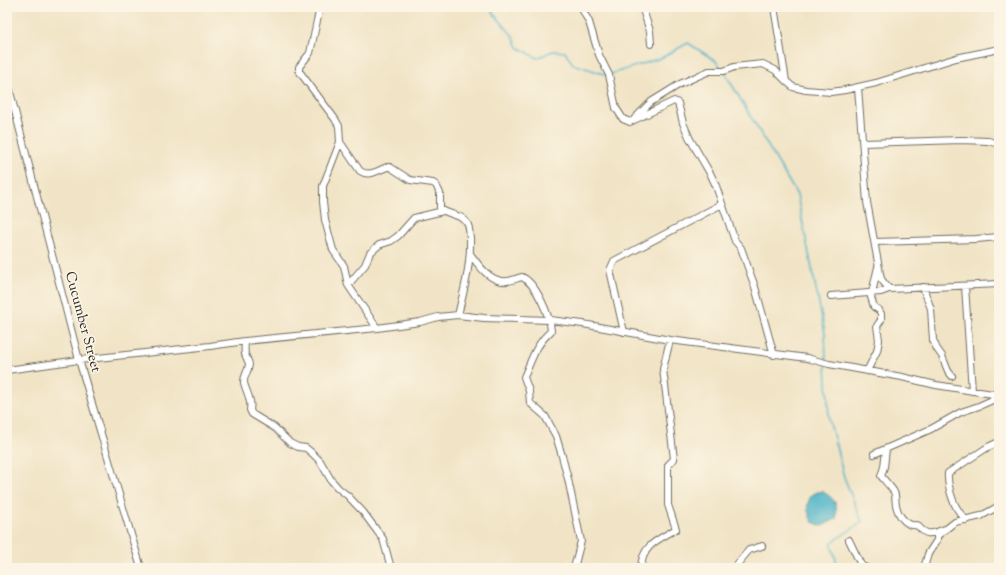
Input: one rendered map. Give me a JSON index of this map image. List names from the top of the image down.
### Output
{
  "streets": {
    "street": ["Cucumber Street"]
  }
}
